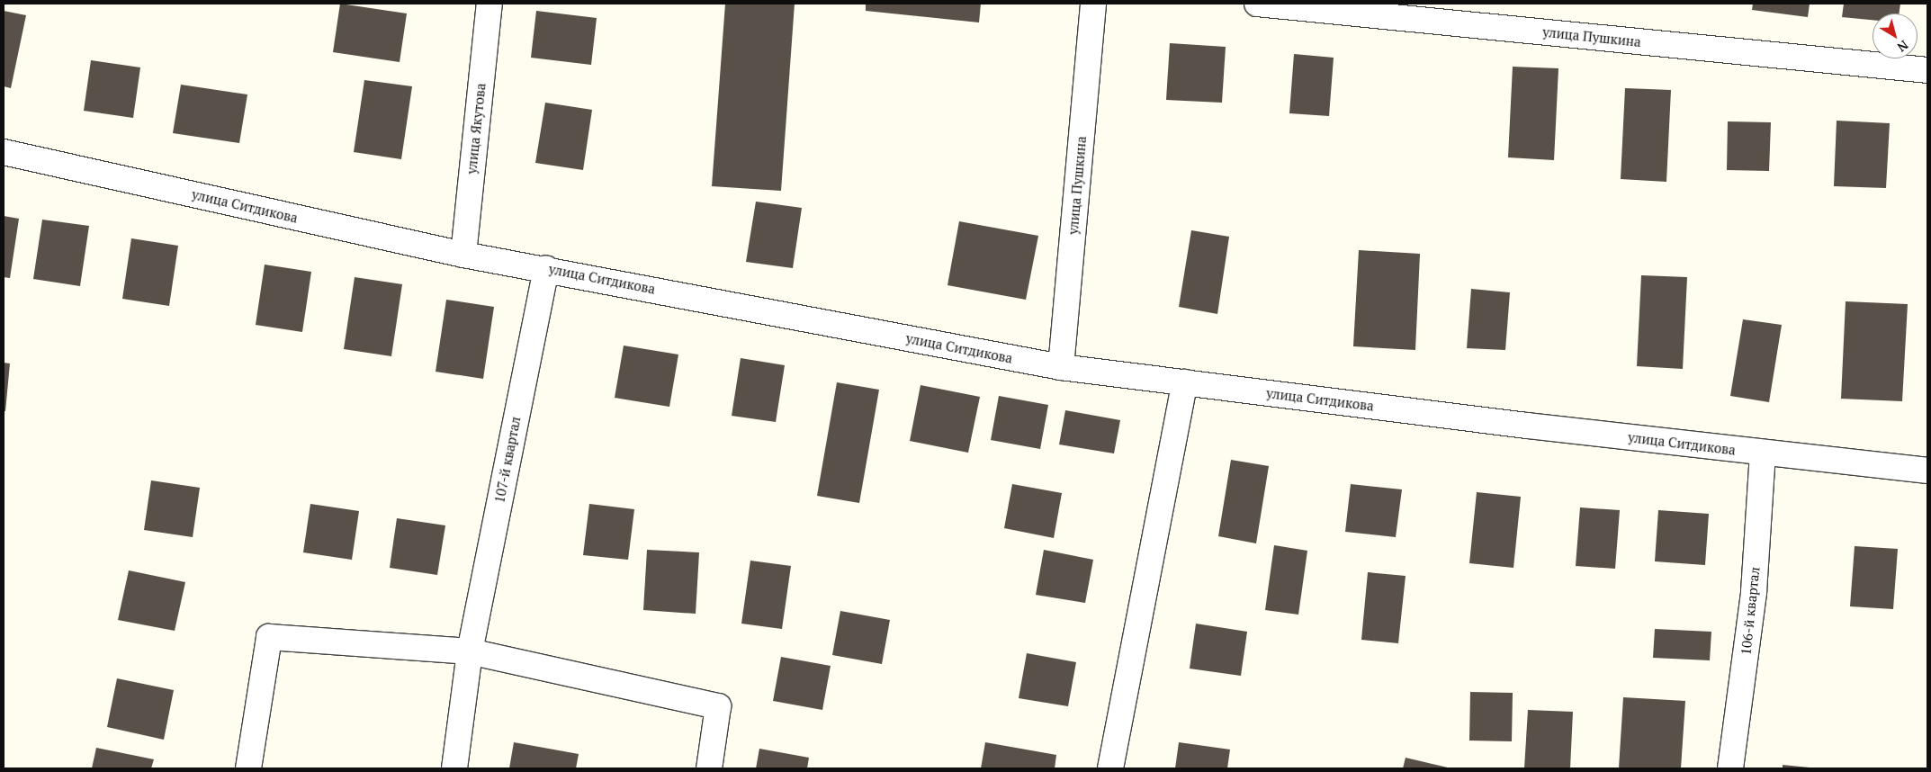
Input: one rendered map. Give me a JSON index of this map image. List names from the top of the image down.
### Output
{
  "streets": {
    "street": [
      "улица Пушкина",
      "улица Якутова",
      "улица Ситдикова",
      "107-й квартал",
      "106-й квартал"
    ]
  },
  "crossings": [
    ["улица Пушкина", "улица Ситдикова"],
    ["улица Якутова", "улица Ситдикова"],
    ["улица Ситдикова", "107-й квартал"],
    ["улица Ситдикова", "106-й квартал"]
  ],
  "north": "bottom right"
}
